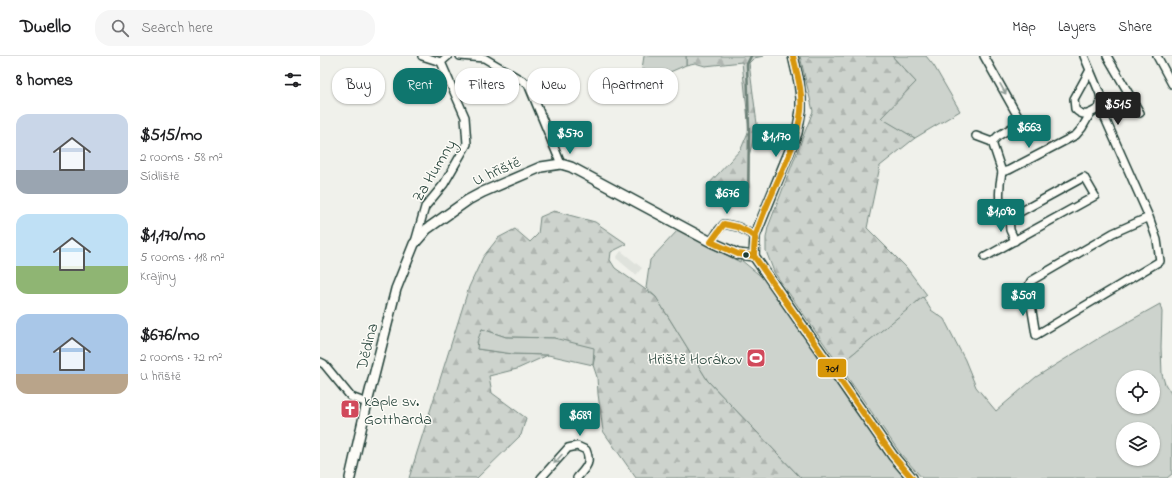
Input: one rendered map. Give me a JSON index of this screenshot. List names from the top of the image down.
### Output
{
  "streets": {
    "street": ["Za Humny", "U hřiště", "Dědina"]
  },
  "crossings": [
    ["Za Humny", "Dědina"],
    ["U hřiště", "Dědina"]
  ],
  "places": {
    "sports": ["Hřiště Horákov"],
    "church": ["kaple sv. Gottharda"]
  },
  "lines": ["transit line 701"],
  "page": {
    "header": "Dwello",
    "search": "Search here",
    "nav": ["Map", "Layers", "Share"],
    "heading": "8 homes",
    "chip": [
      "Buy",
      "Rent",
      "Filters",
      "New",
      "Apartment"
    ],
    "price": [
      "$515",
      "$663",
      "$570",
      "$1,170",
      "$676",
      "$1,090",
      "$509",
      "$689"
    ],
    "list": [
      {
        "name": "$515/mo",
        "note": "2 rooms · 58 m² · Sídliště"
      },
      {
        "name": "$1,170/mo",
        "note": "5 rooms · 118 m² · Krajiny"
      },
      {
        "name": "$676/mo",
        "note": "2 rooms · 72 m² · U hřiště"
      }
    ]
  }
}
